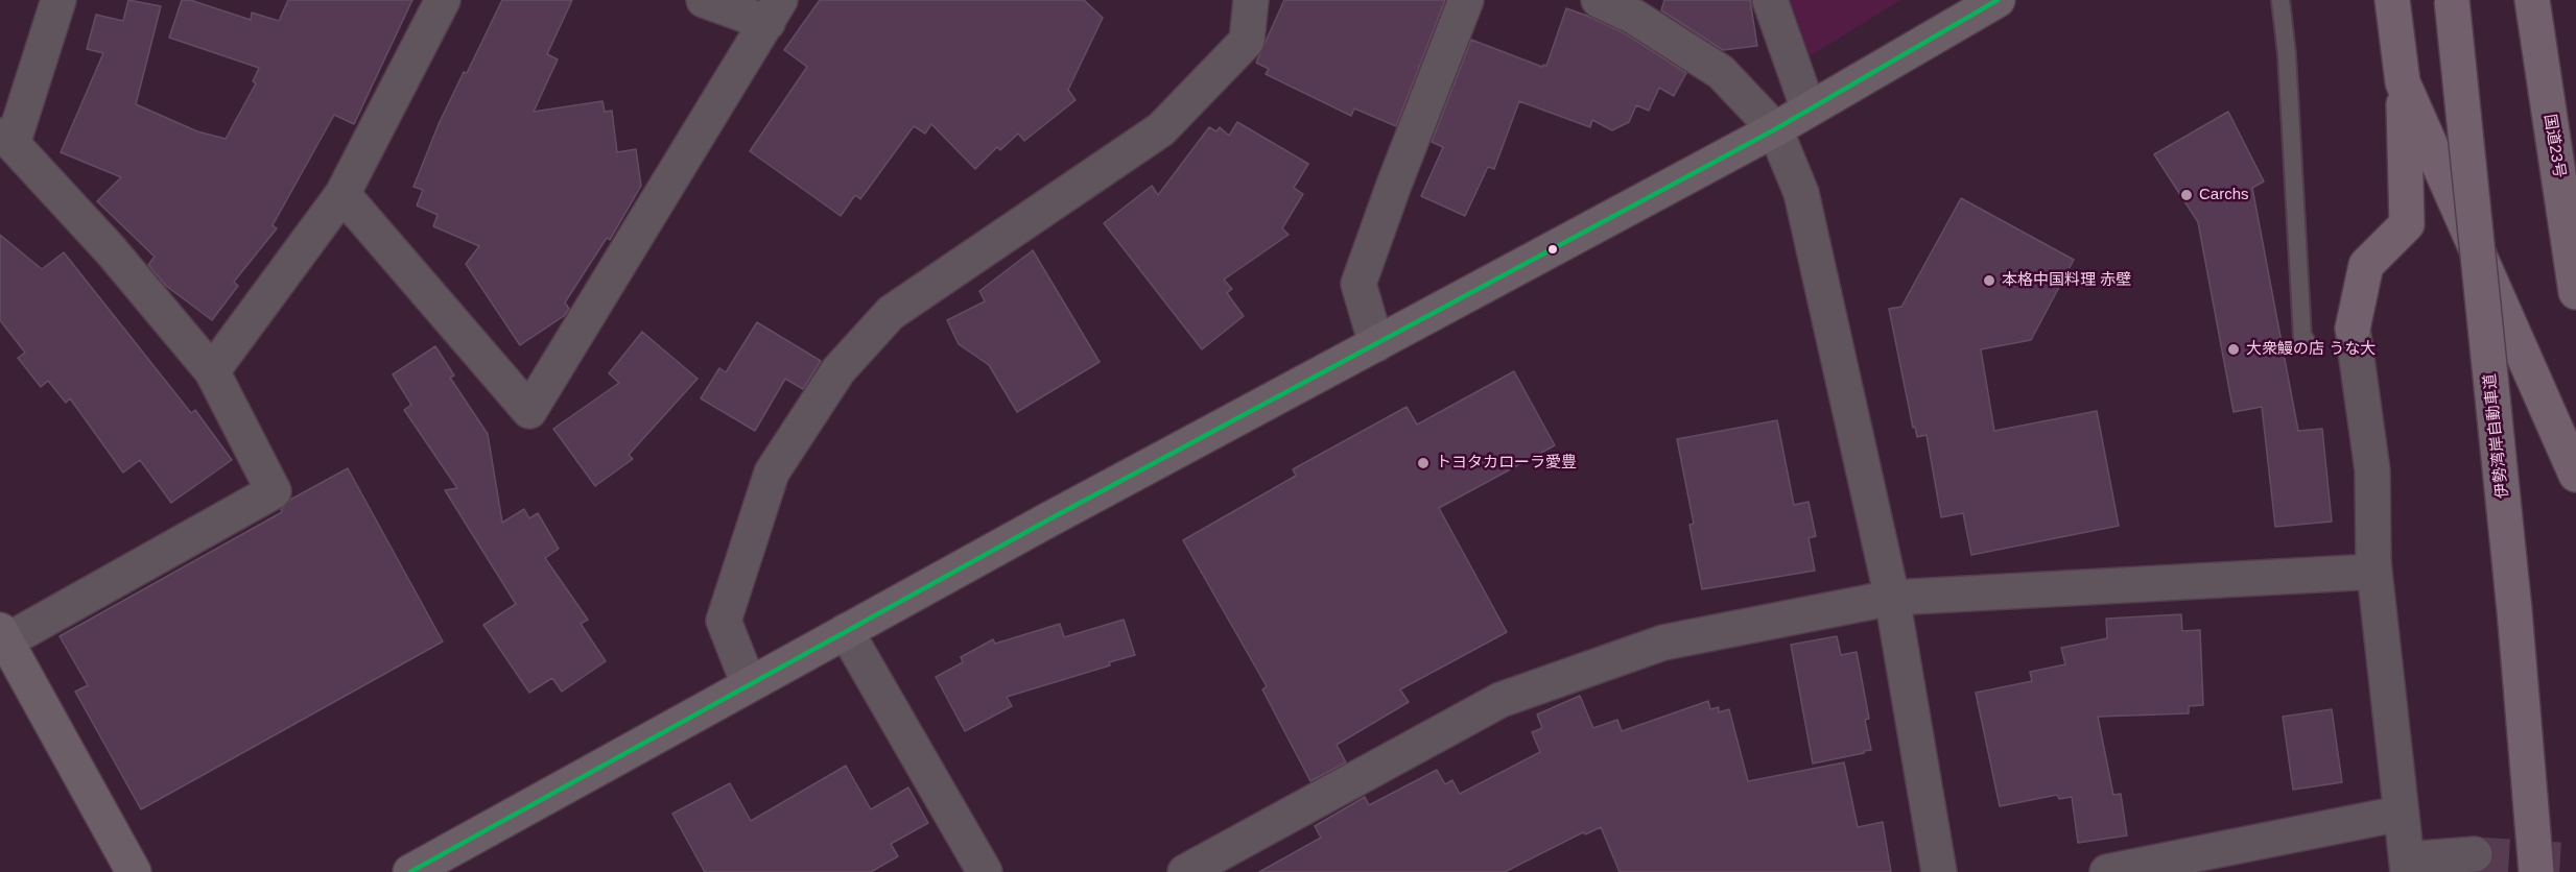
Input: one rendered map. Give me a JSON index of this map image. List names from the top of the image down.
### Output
{
  "streets": {
    "highway": ["国道23号", "伊勢湾岸自動車道"]
  },
  "places": [
    "Carchs",
    "本格中国料理 赤壁",
    "大衆鰻の店 うな大",
    "トヨタカローラ愛豊"
  ]
}
